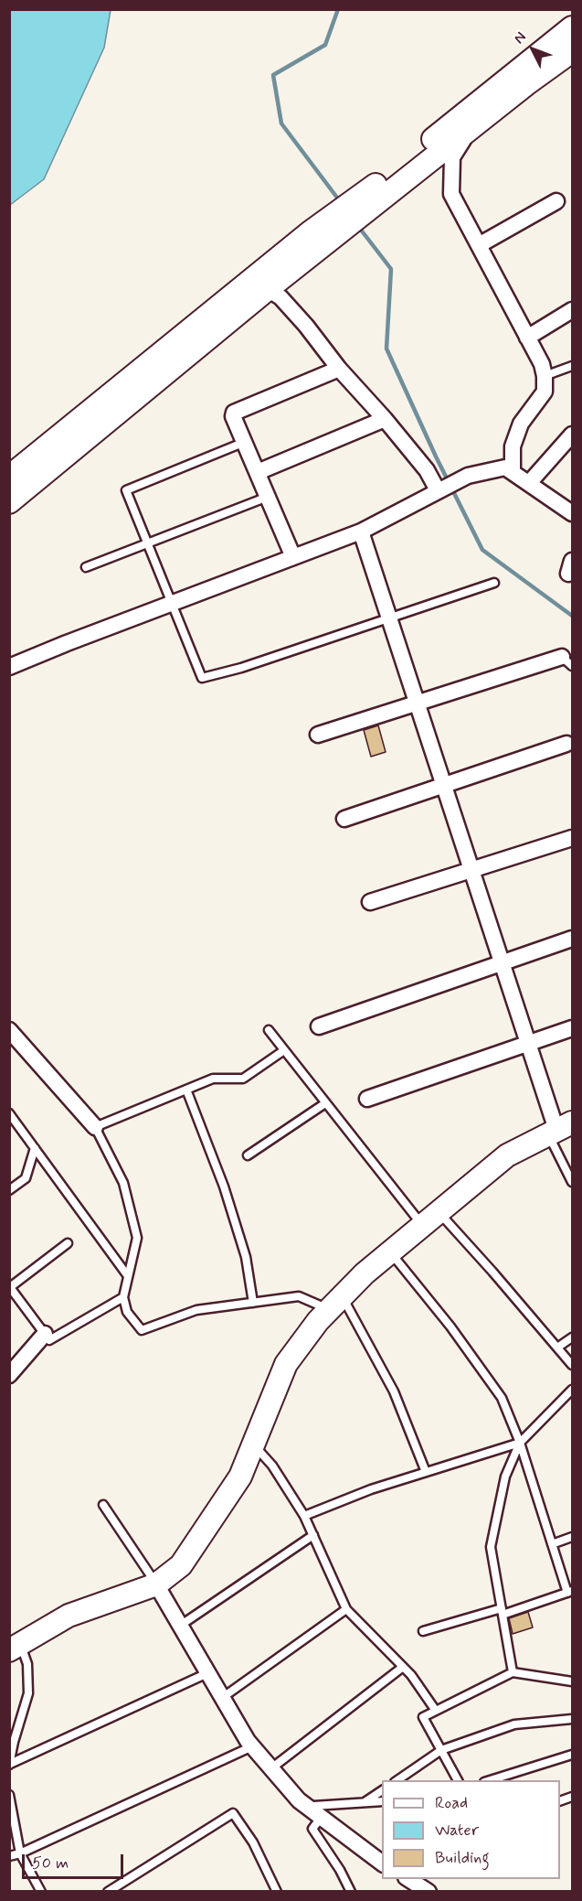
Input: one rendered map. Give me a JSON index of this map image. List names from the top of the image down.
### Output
{
  "legend": ["Road", "Water", "Building"],
  "scale_bar": "50 m",
  "north": "top left"
}
